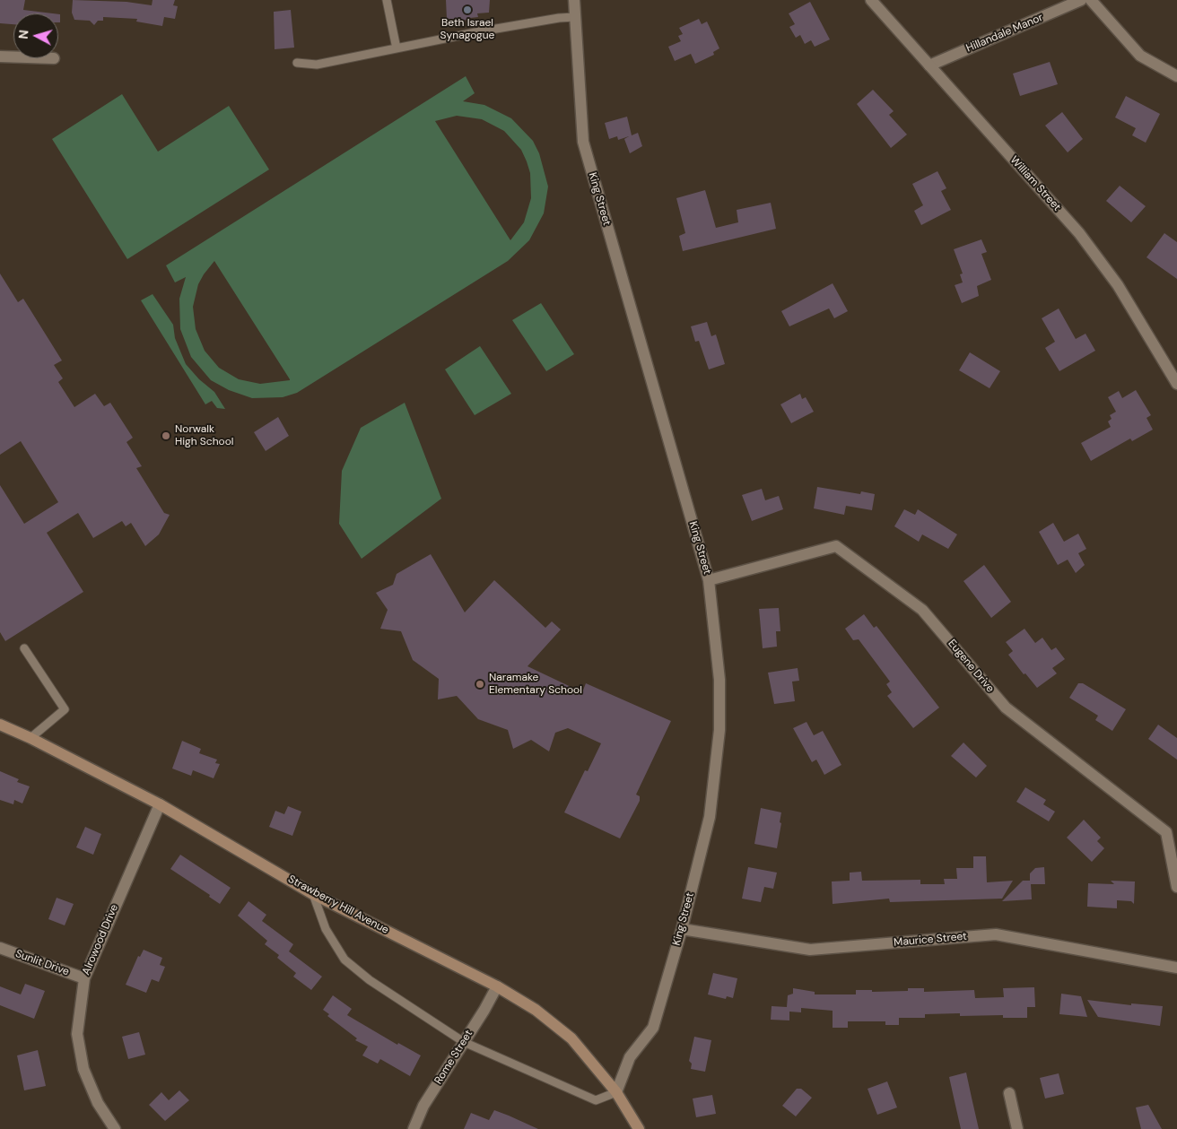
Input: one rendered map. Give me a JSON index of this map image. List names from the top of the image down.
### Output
{
  "streets": {
    "main road": ["Strawberry Hill Avenue"],
    "street": [
      "Hillandale Manor",
      "William Street",
      "King Street",
      "Eugene Drive",
      "Alrowood Drive",
      "Maurice Street",
      "Sunlit Drive",
      "Rome Street"
    ]
  },
  "crossings": [
    ["Hillandale Manor", "William Street"],
    ["King Street", "Eugene Drive"],
    ["King Street", "Strawberry Hill Avenue"],
    ["King Street", "Maurice Street"],
    ["Strawberry Hill Avenue", "Alrowood Drive"],
    ["Strawberry Hill Avenue", "Rome Street"],
    ["Alrowood Drive", "Sunlit Drive"]
  ],
  "places": ["Beth Israel Synagogue", "Norwalk High School", "Naramake Elementary School"],
  "north": "left"
}
